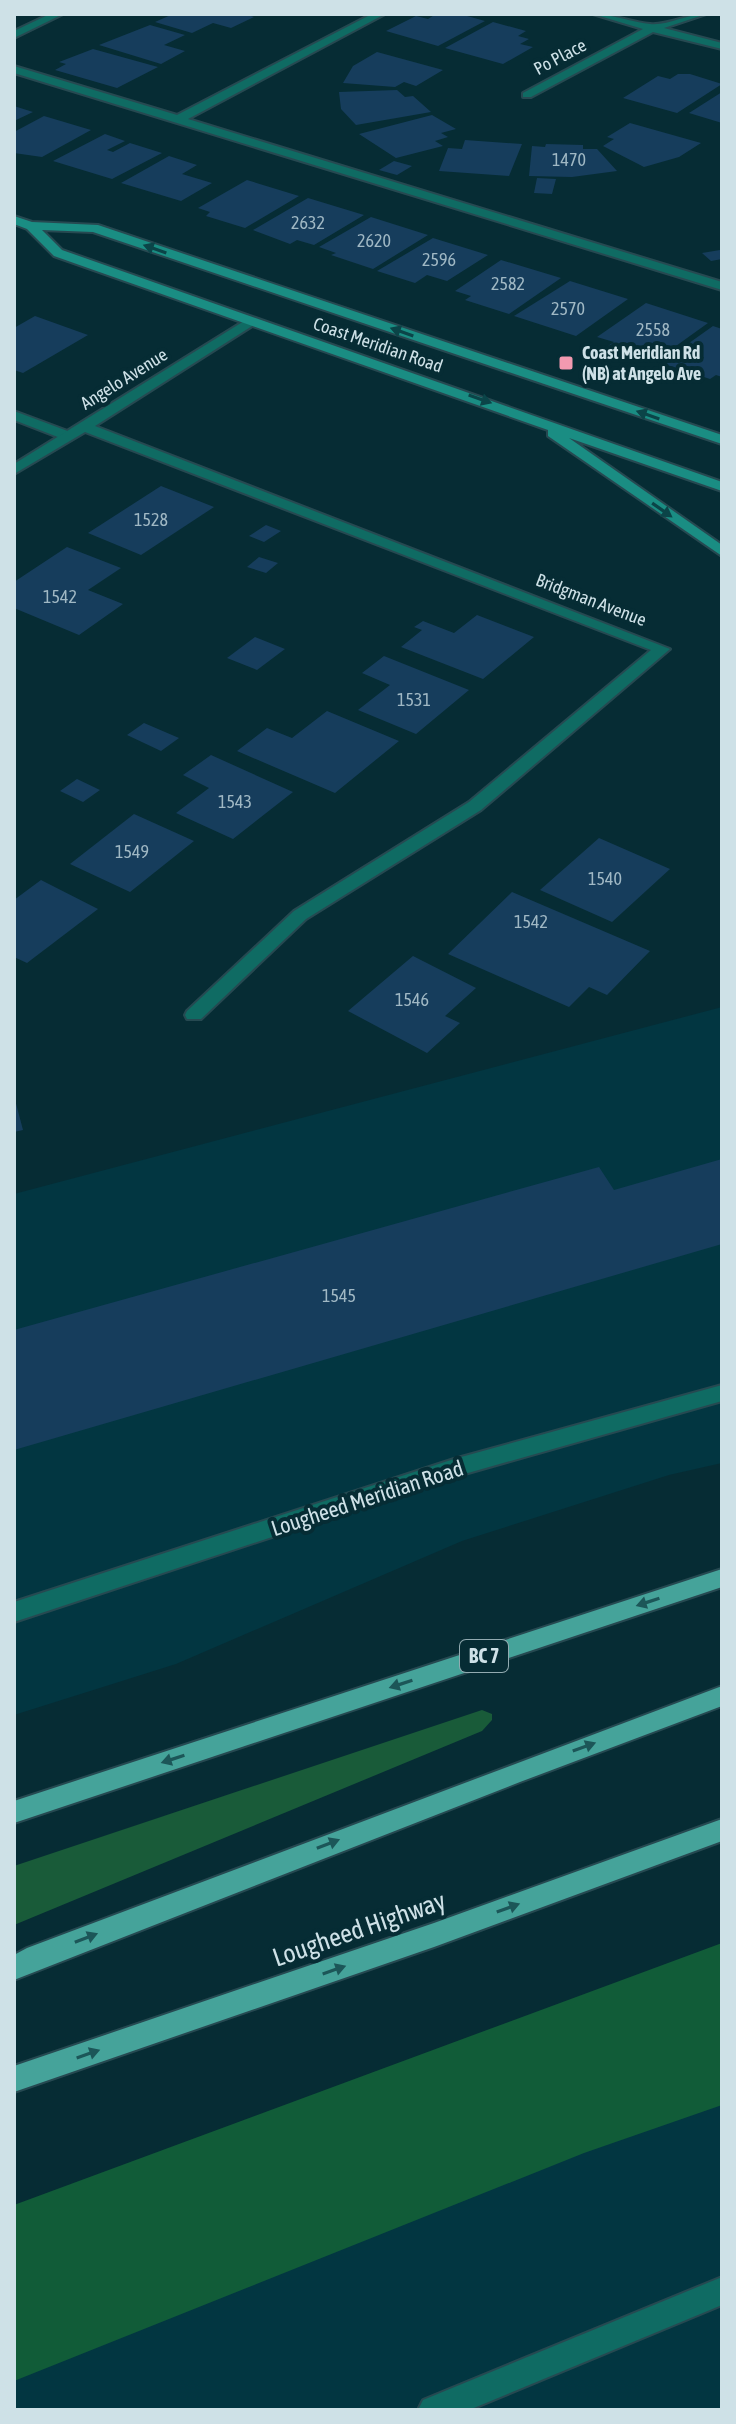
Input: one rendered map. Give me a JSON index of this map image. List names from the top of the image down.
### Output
{
  "streets": {
    "main road": ["Coast Meridian Road", "BC 7", "Lougheed Highway"],
    "street": [
      "Po Place",
      "Angelo Avenue",
      "Bridgman Avenue",
      "Lougheed Meridian Road"
    ]
  },
  "crossings": [
    ["Coast Meridian Road", "Angelo Avenue"],
    ["Angelo Avenue", "Bridgman Avenue"]
  ],
  "places": {
    "transit": ["Coast Meridian Rd (NB) at Angelo Ave"]
  },
  "house_numbers": [
    "1470",
    "2632",
    "2620",
    "2596",
    "2582",
    "2570",
    "2558",
    "1528",
    "1542",
    "1531",
    "1543",
    "1549",
    "1540",
    "1542",
    "1546",
    "1545"
  ]
}
